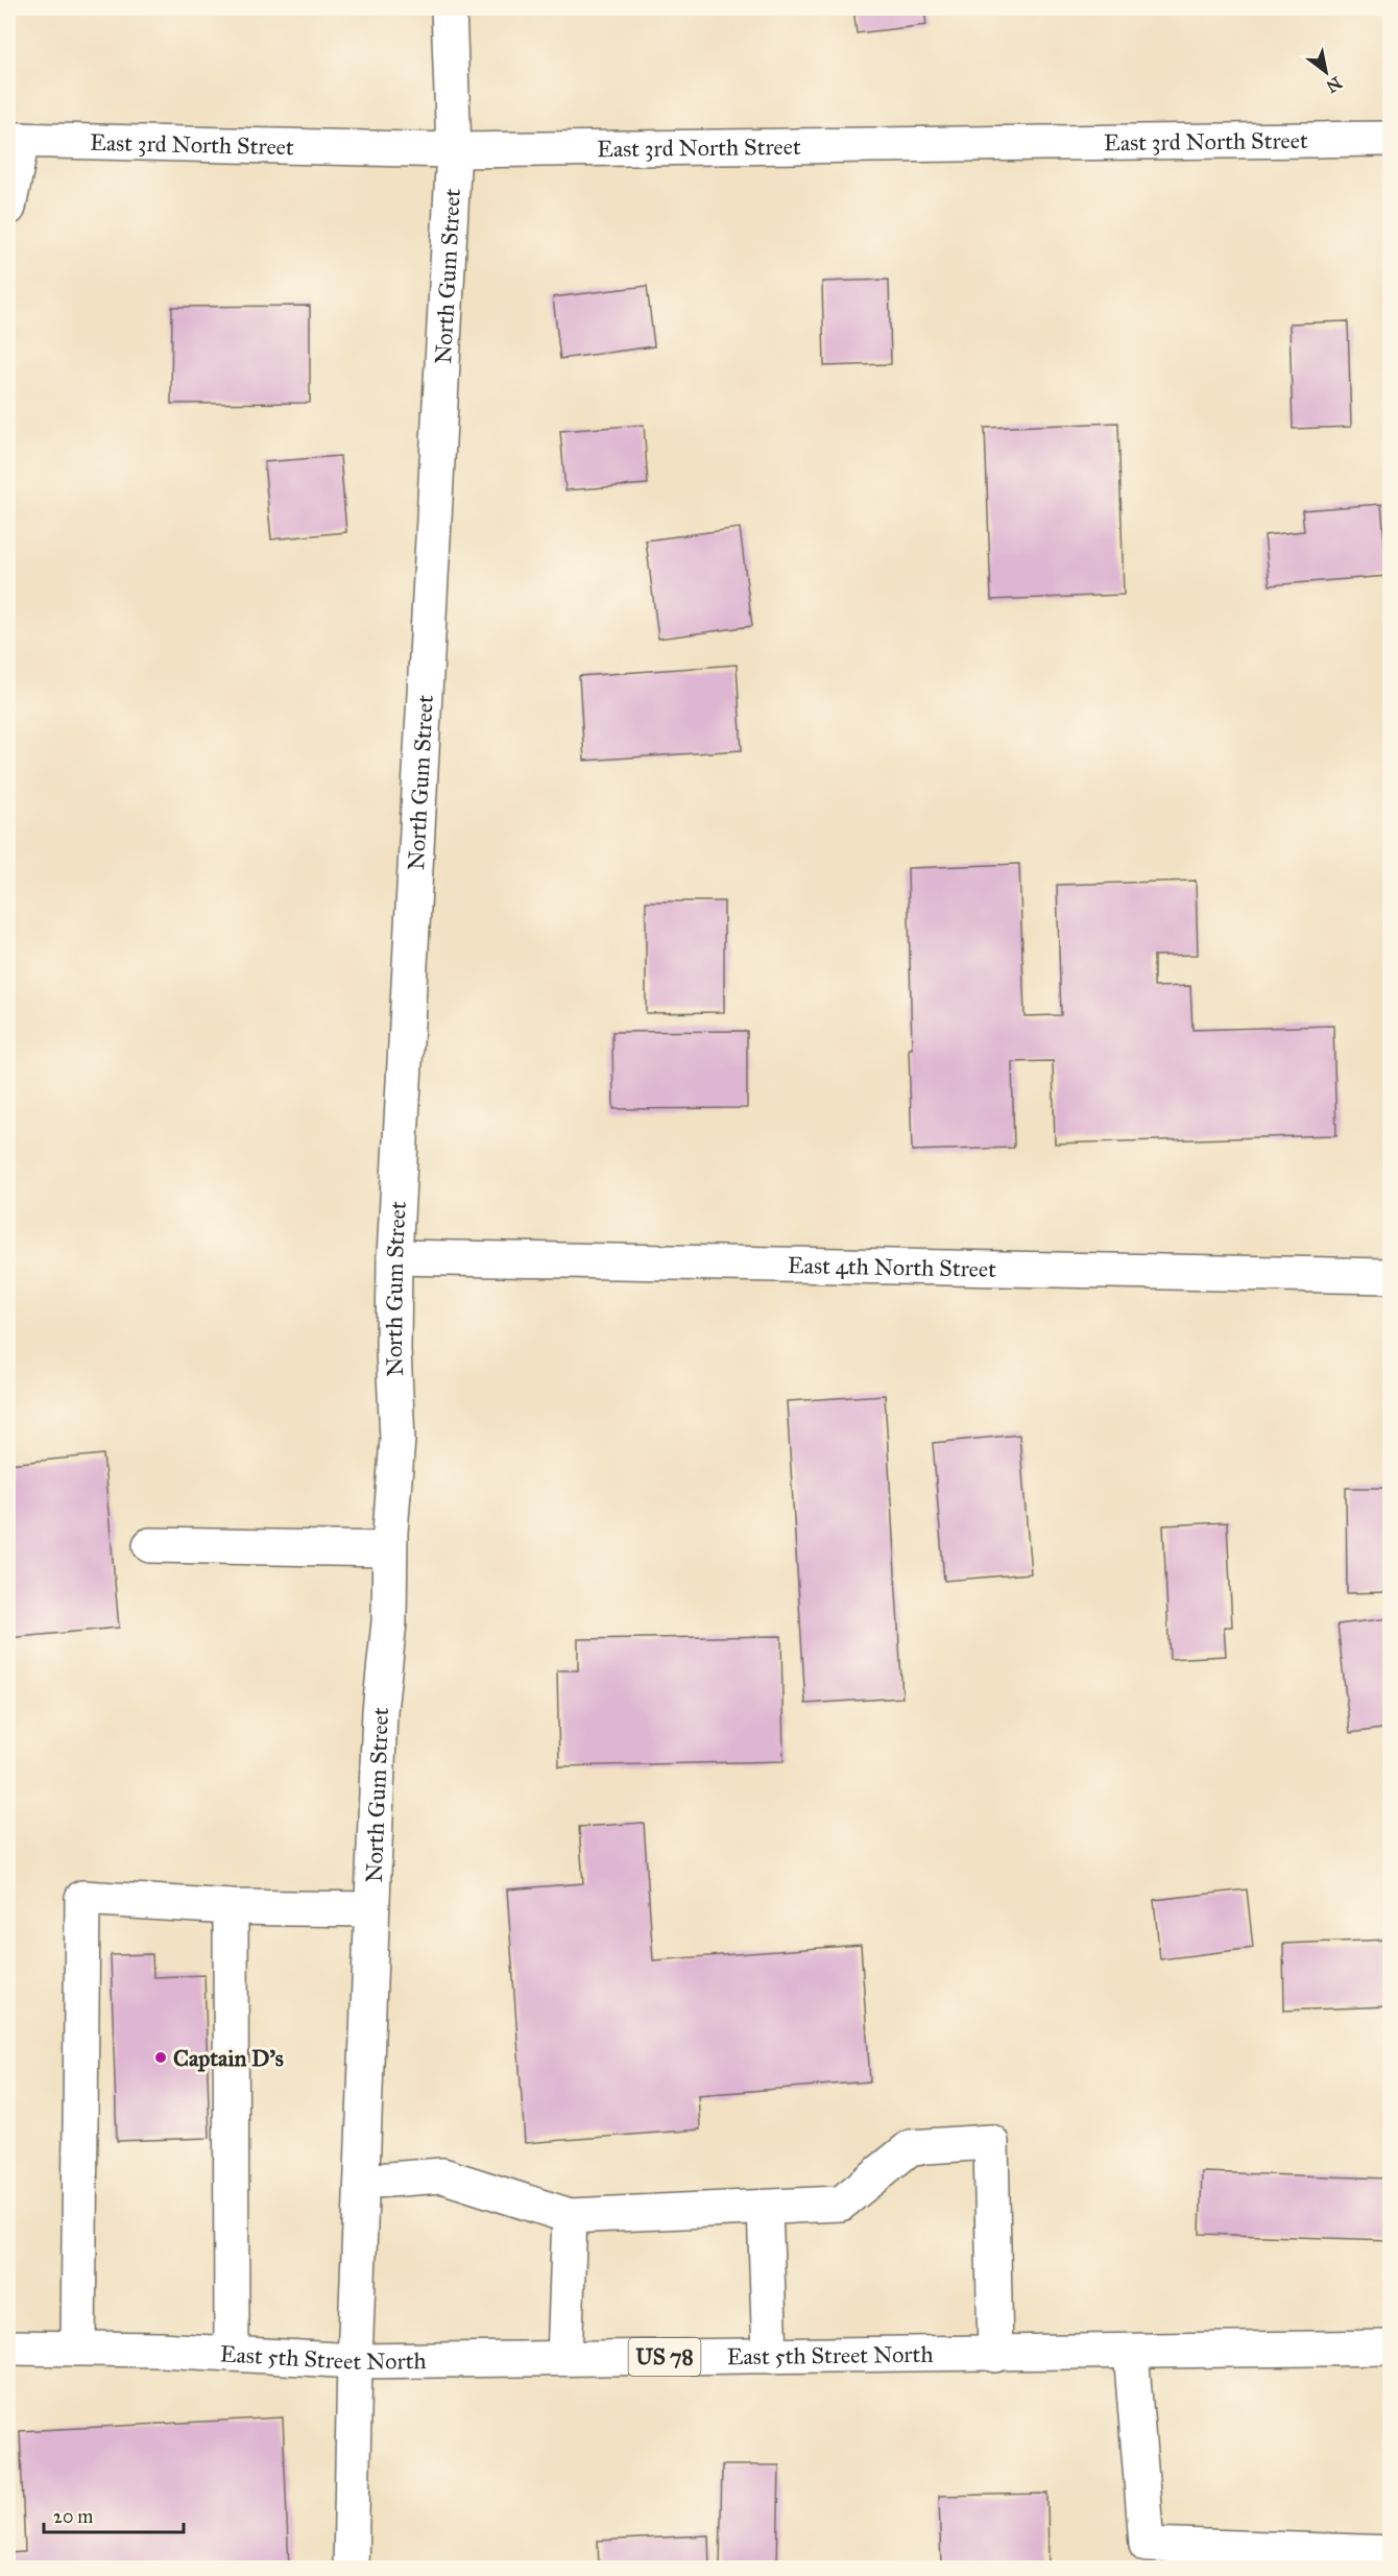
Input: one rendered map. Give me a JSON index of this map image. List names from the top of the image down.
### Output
{
  "streets": {
    "street": [
      "East 3rd North Street",
      "North Gum Street",
      "East 4th North Street",
      "East 5th Street North",
      "US 78"
    ]
  },
  "crossings": [
    ["East 3rd North Street", "North Gum Street"],
    ["North Gum Street", "East 4th North Street"],
    ["North Gum Street", "East 5th Street North"]
  ],
  "places": ["Captain D's"],
  "scale_bar": "20 m",
  "north": "bottom right"
}
